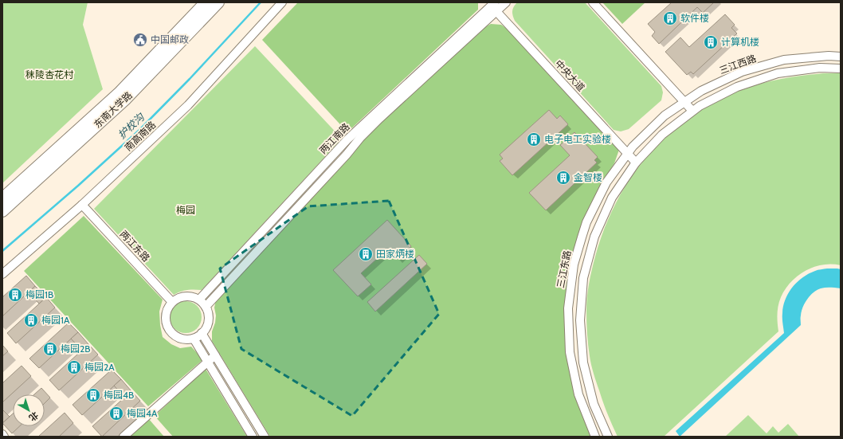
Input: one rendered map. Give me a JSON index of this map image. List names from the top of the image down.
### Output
{
  "streets": {
    "main road": ["东南大学路"],
    "street": [
      "三江西路",
      "中央大道",
      "南高南路",
      "两江南路",
      "两江东路",
      "三江东路"
    ]
  },
  "crossings": [
    ["三江西路", "三江东路"],
    ["中央大道", "两江南路"],
    ["中央大道", "三江东路"],
    ["南高南路", "两江东路"],
    ["两江南路", "两江东路"]
  ],
  "water": ["护校沟"],
  "parks": ["秣陵杏花村", "梅园"],
  "places": {
    "building": [
      "软件楼",
      "计算机楼",
      "电子电工实验楼",
      "金智楼",
      "田家炳楼",
      "梅园1B",
      "梅园1A",
      "梅园2B",
      "梅园2A",
      "梅园4B",
      "梅园4A"
    ],
    "public building": ["中国邮政"]
  },
  "north": "bottom right"
}
